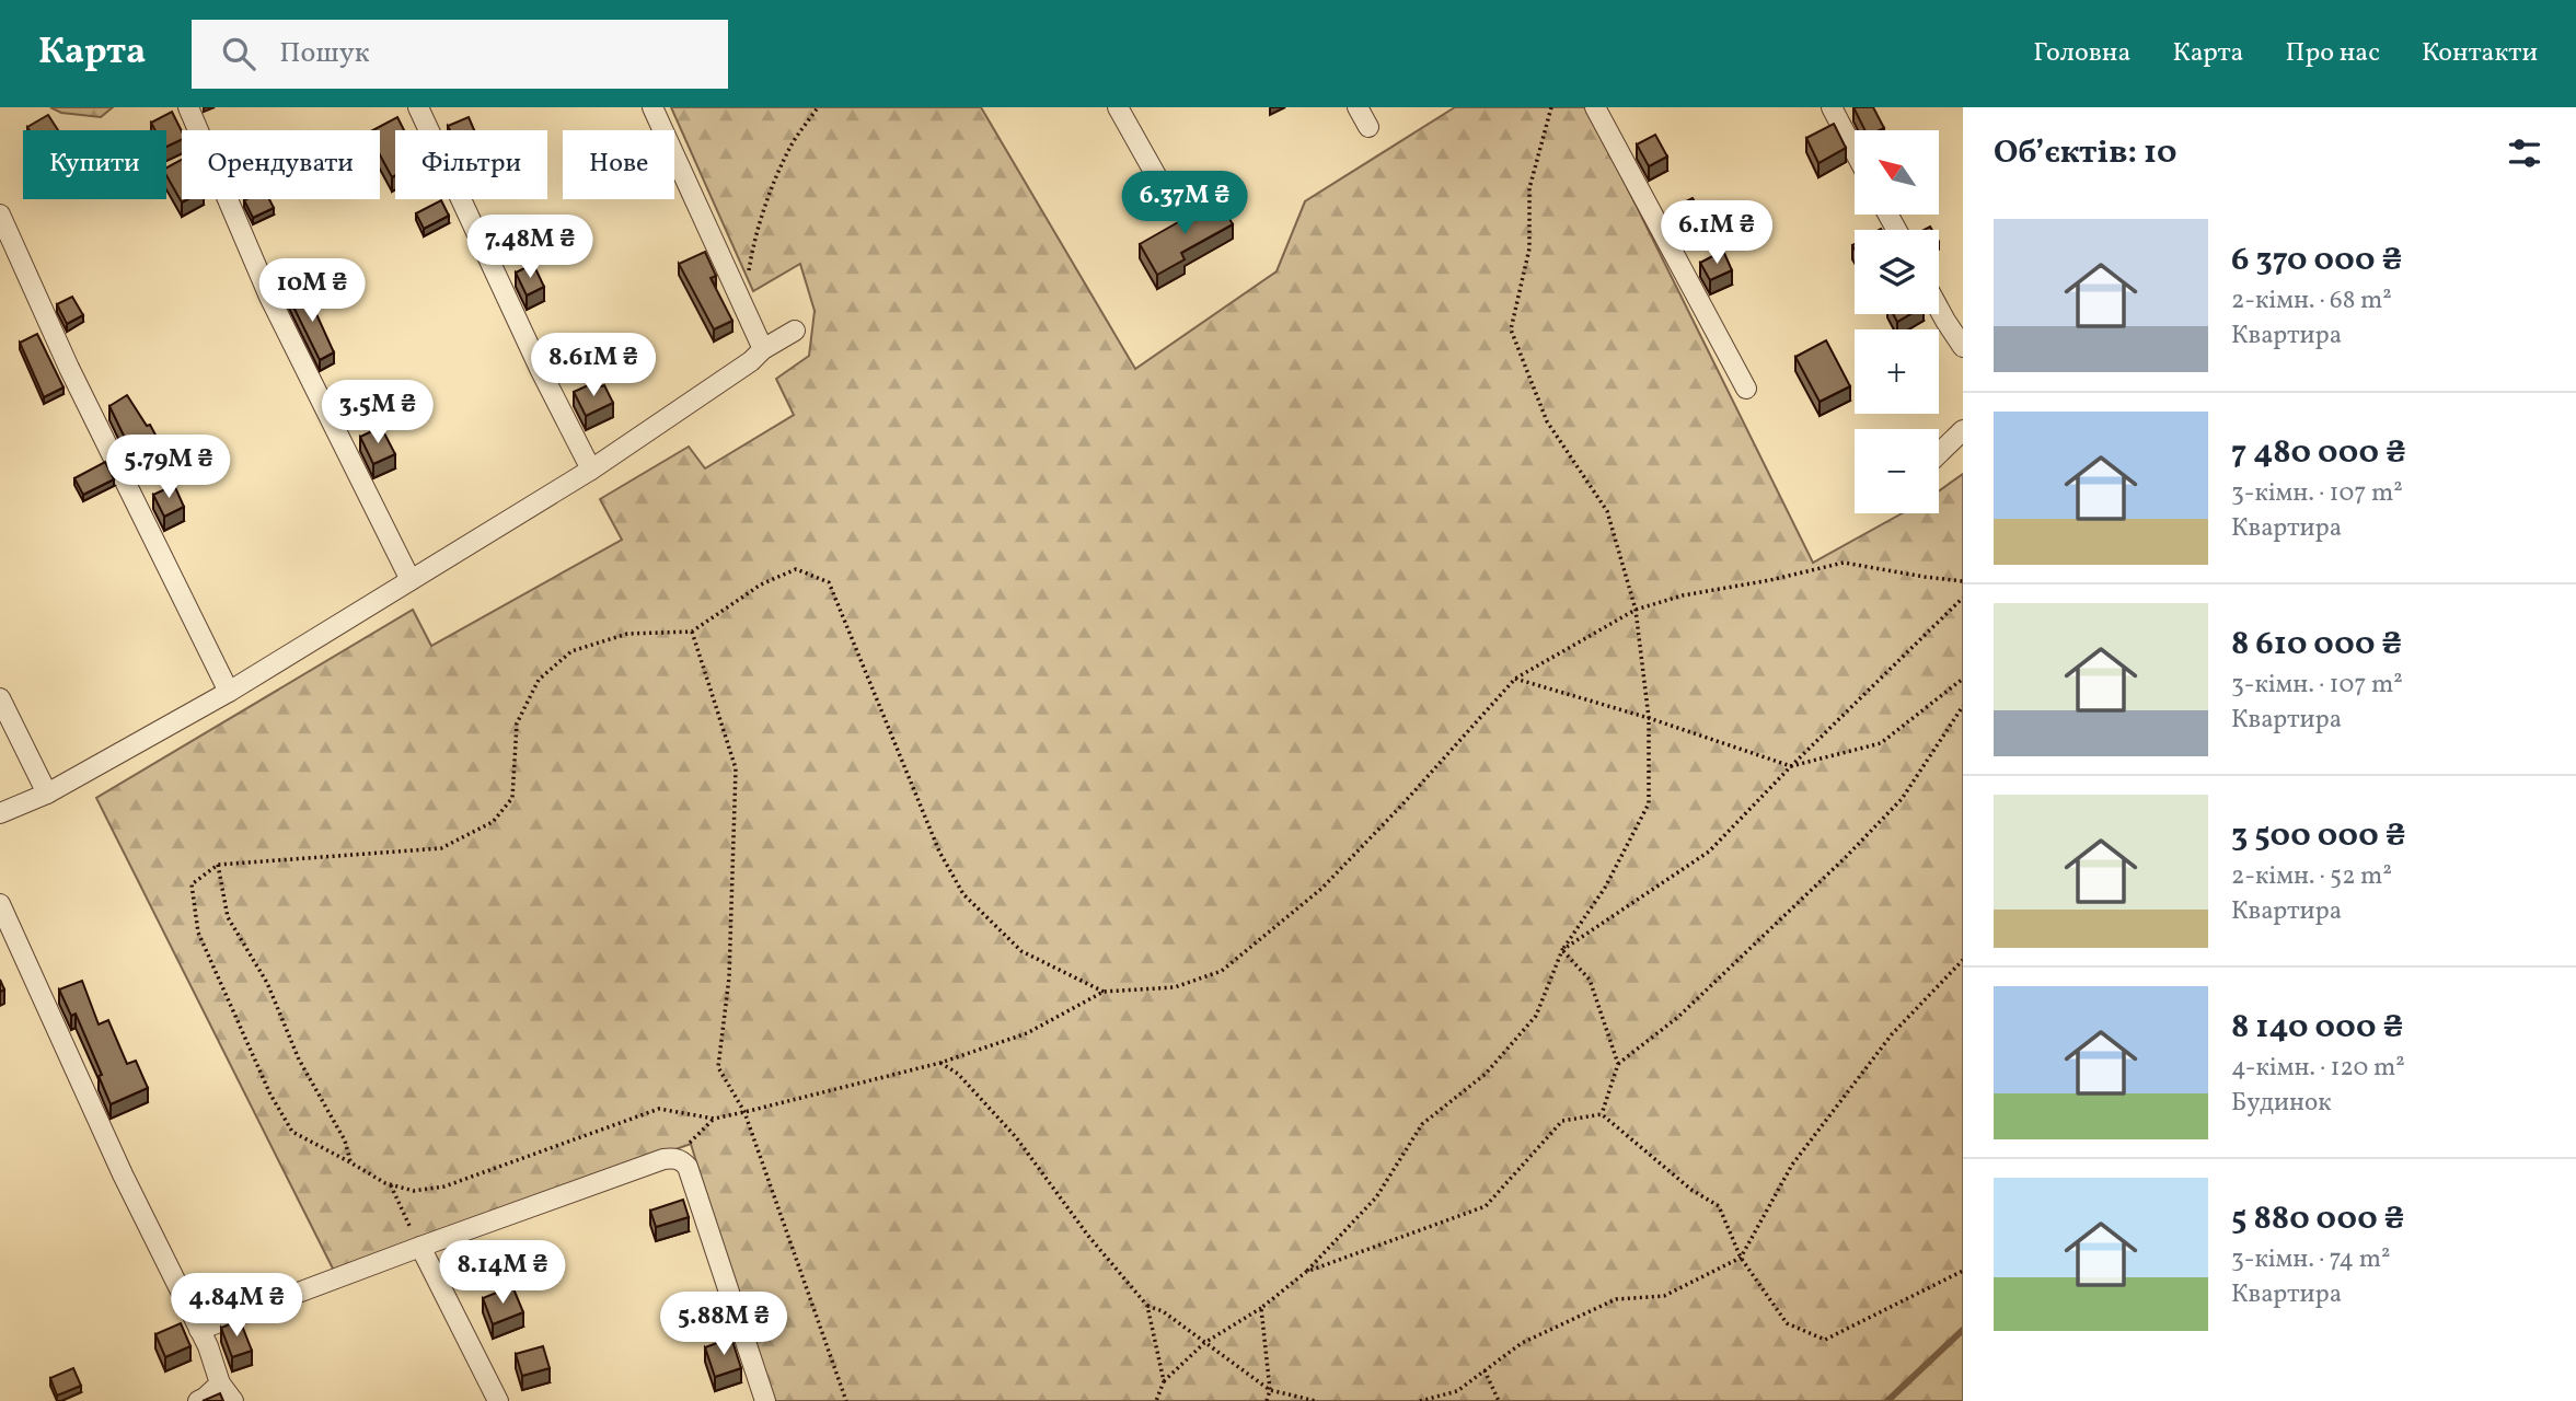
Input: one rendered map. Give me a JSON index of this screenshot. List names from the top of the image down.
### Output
{
  "north": "top left",
  "page": {
    "header": "Карта",
    "search": "Пошук",
    "nav": [
      "Головна",
      "Карта",
      "Про нас",
      "Контакти"
    ],
    "heading": "Об’єктів: 10",
    "map_buttons": ["+", "−"],
    "chip": [
      "Купити",
      "Орендувати",
      "Фільтри",
      "Нове"
    ],
    "price": [
      "6.37M ₴",
      "6.1M ₴",
      "7.48M ₴",
      "10M ₴",
      "8.61M ₴",
      "3.5M ₴",
      "5.79M ₴",
      "8.14M ₴",
      "4.84M ₴",
      "5.88M ₴"
    ],
    "list": [
      {
        "name": "6 370 000 ₴",
        "note": "2-кімн. · 68 m² · Квартира"
      },
      {
        "name": "7 480 000 ₴",
        "note": "3-кімн. · 107 m² · Квартира"
      },
      {
        "name": "8 610 000 ₴",
        "note": "3-кімн. · 107 m² · Квартира"
      },
      {
        "name": "3 500 000 ₴",
        "note": "2-кімн. · 52 m² · Квартира"
      },
      {
        "name": "8 140 000 ₴",
        "note": "4-кімн. · 120 m² · Будинок"
      },
      {
        "name": "5 880 000 ₴",
        "note": "3-кімн. · 74 m² · Квартира"
      }
    ]
  }
}
